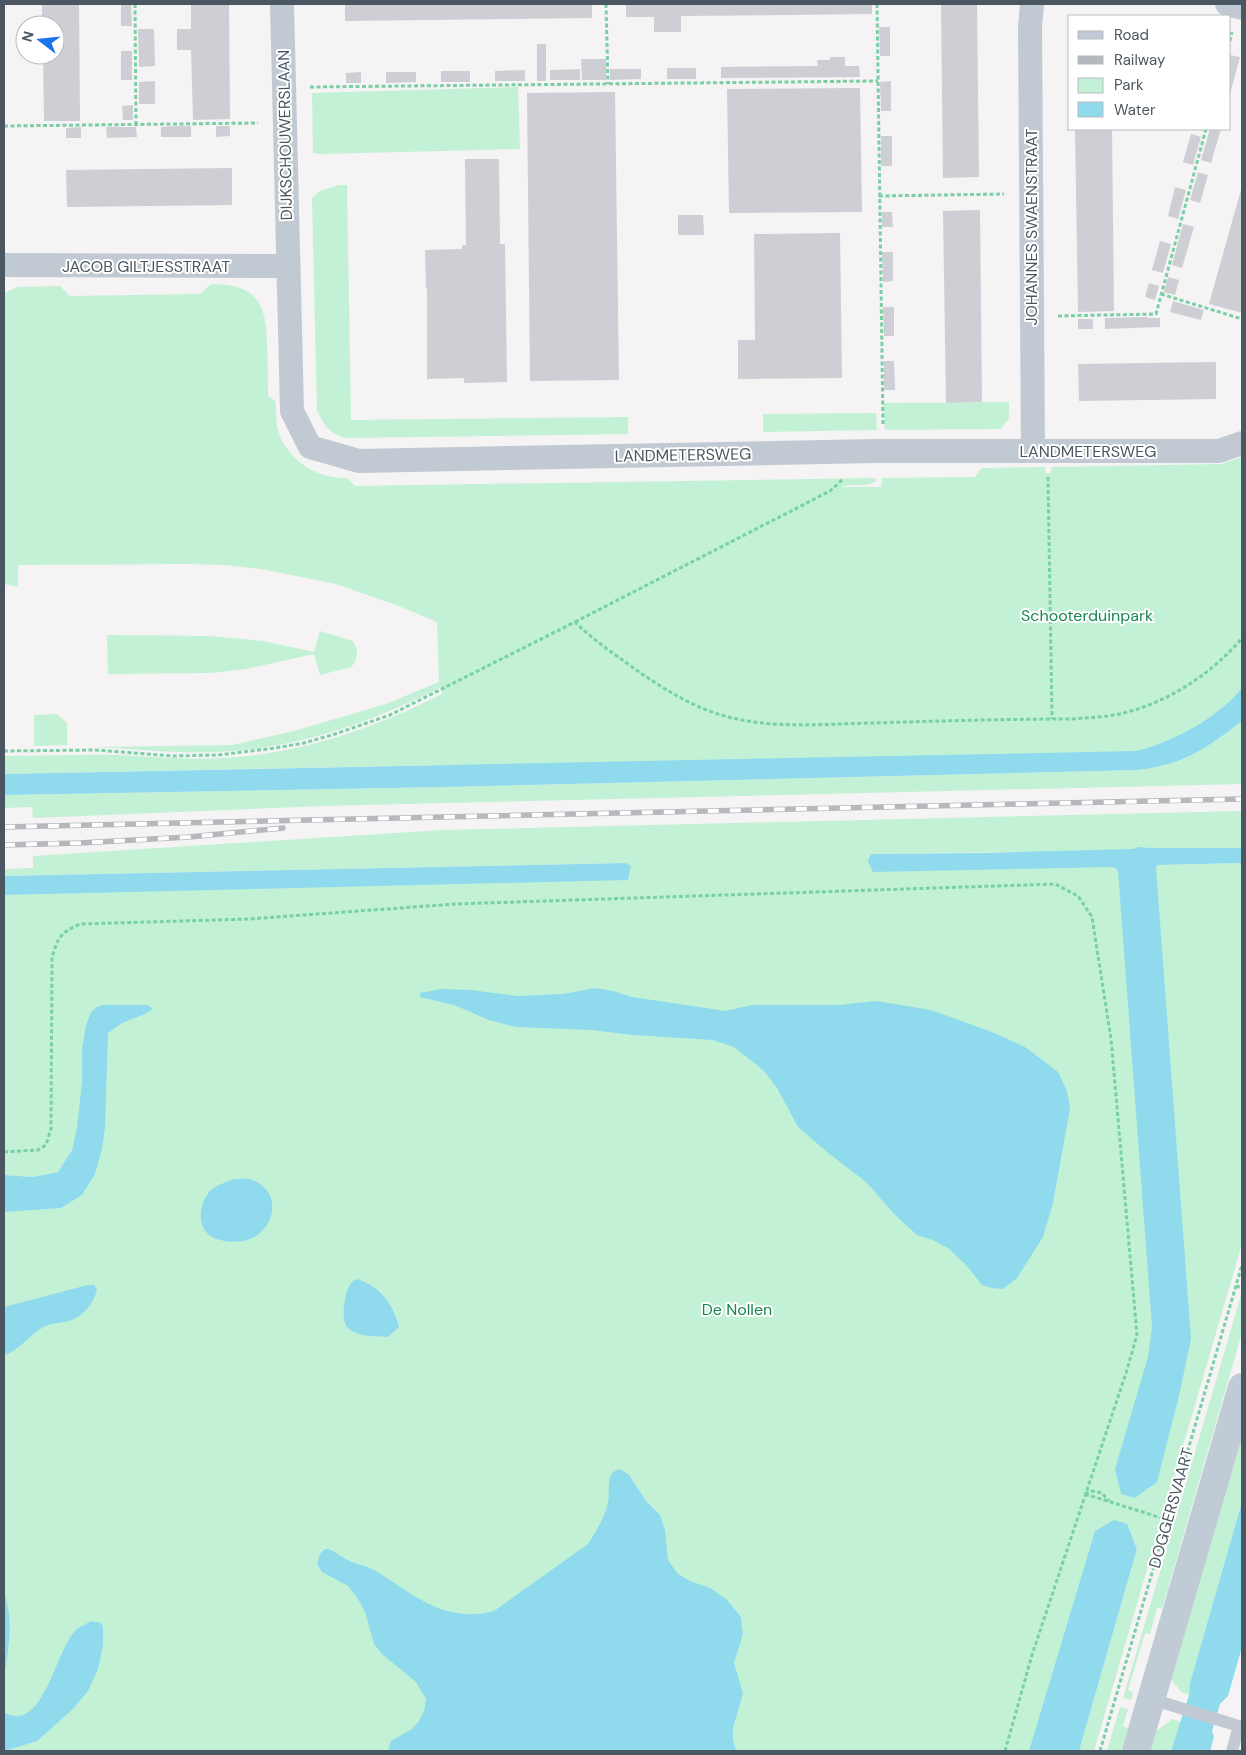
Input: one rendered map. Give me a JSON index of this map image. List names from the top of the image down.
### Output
{
  "streets": {
    "street": [
      "DIJKSCHOUWERSLAAN",
      "JOHANNES SWAENSTRAAT",
      "JACOB GILTJESSTRAAT",
      "LANDMETERSWEG"
    ],
    "path": ["DOGGERSVAART"]
  },
  "crossings": [
    ["DIJKSCHOUWERSLAAN", "JACOB GILTJESSTRAAT"],
    ["DIJKSCHOUWERSLAAN", "LANDMETERSWEG"],
    ["JOHANNES SWAENSTRAAT", "LANDMETERSWEG"],
    ["JACOB GILTJESSTRAAT", "LANDMETERSWEG"]
  ],
  "parks": ["Schooterduinpark", "De Nollen"],
  "legend": [
    "Road",
    "Railway",
    "Park",
    "Water"
  ],
  "north": "left"
}
